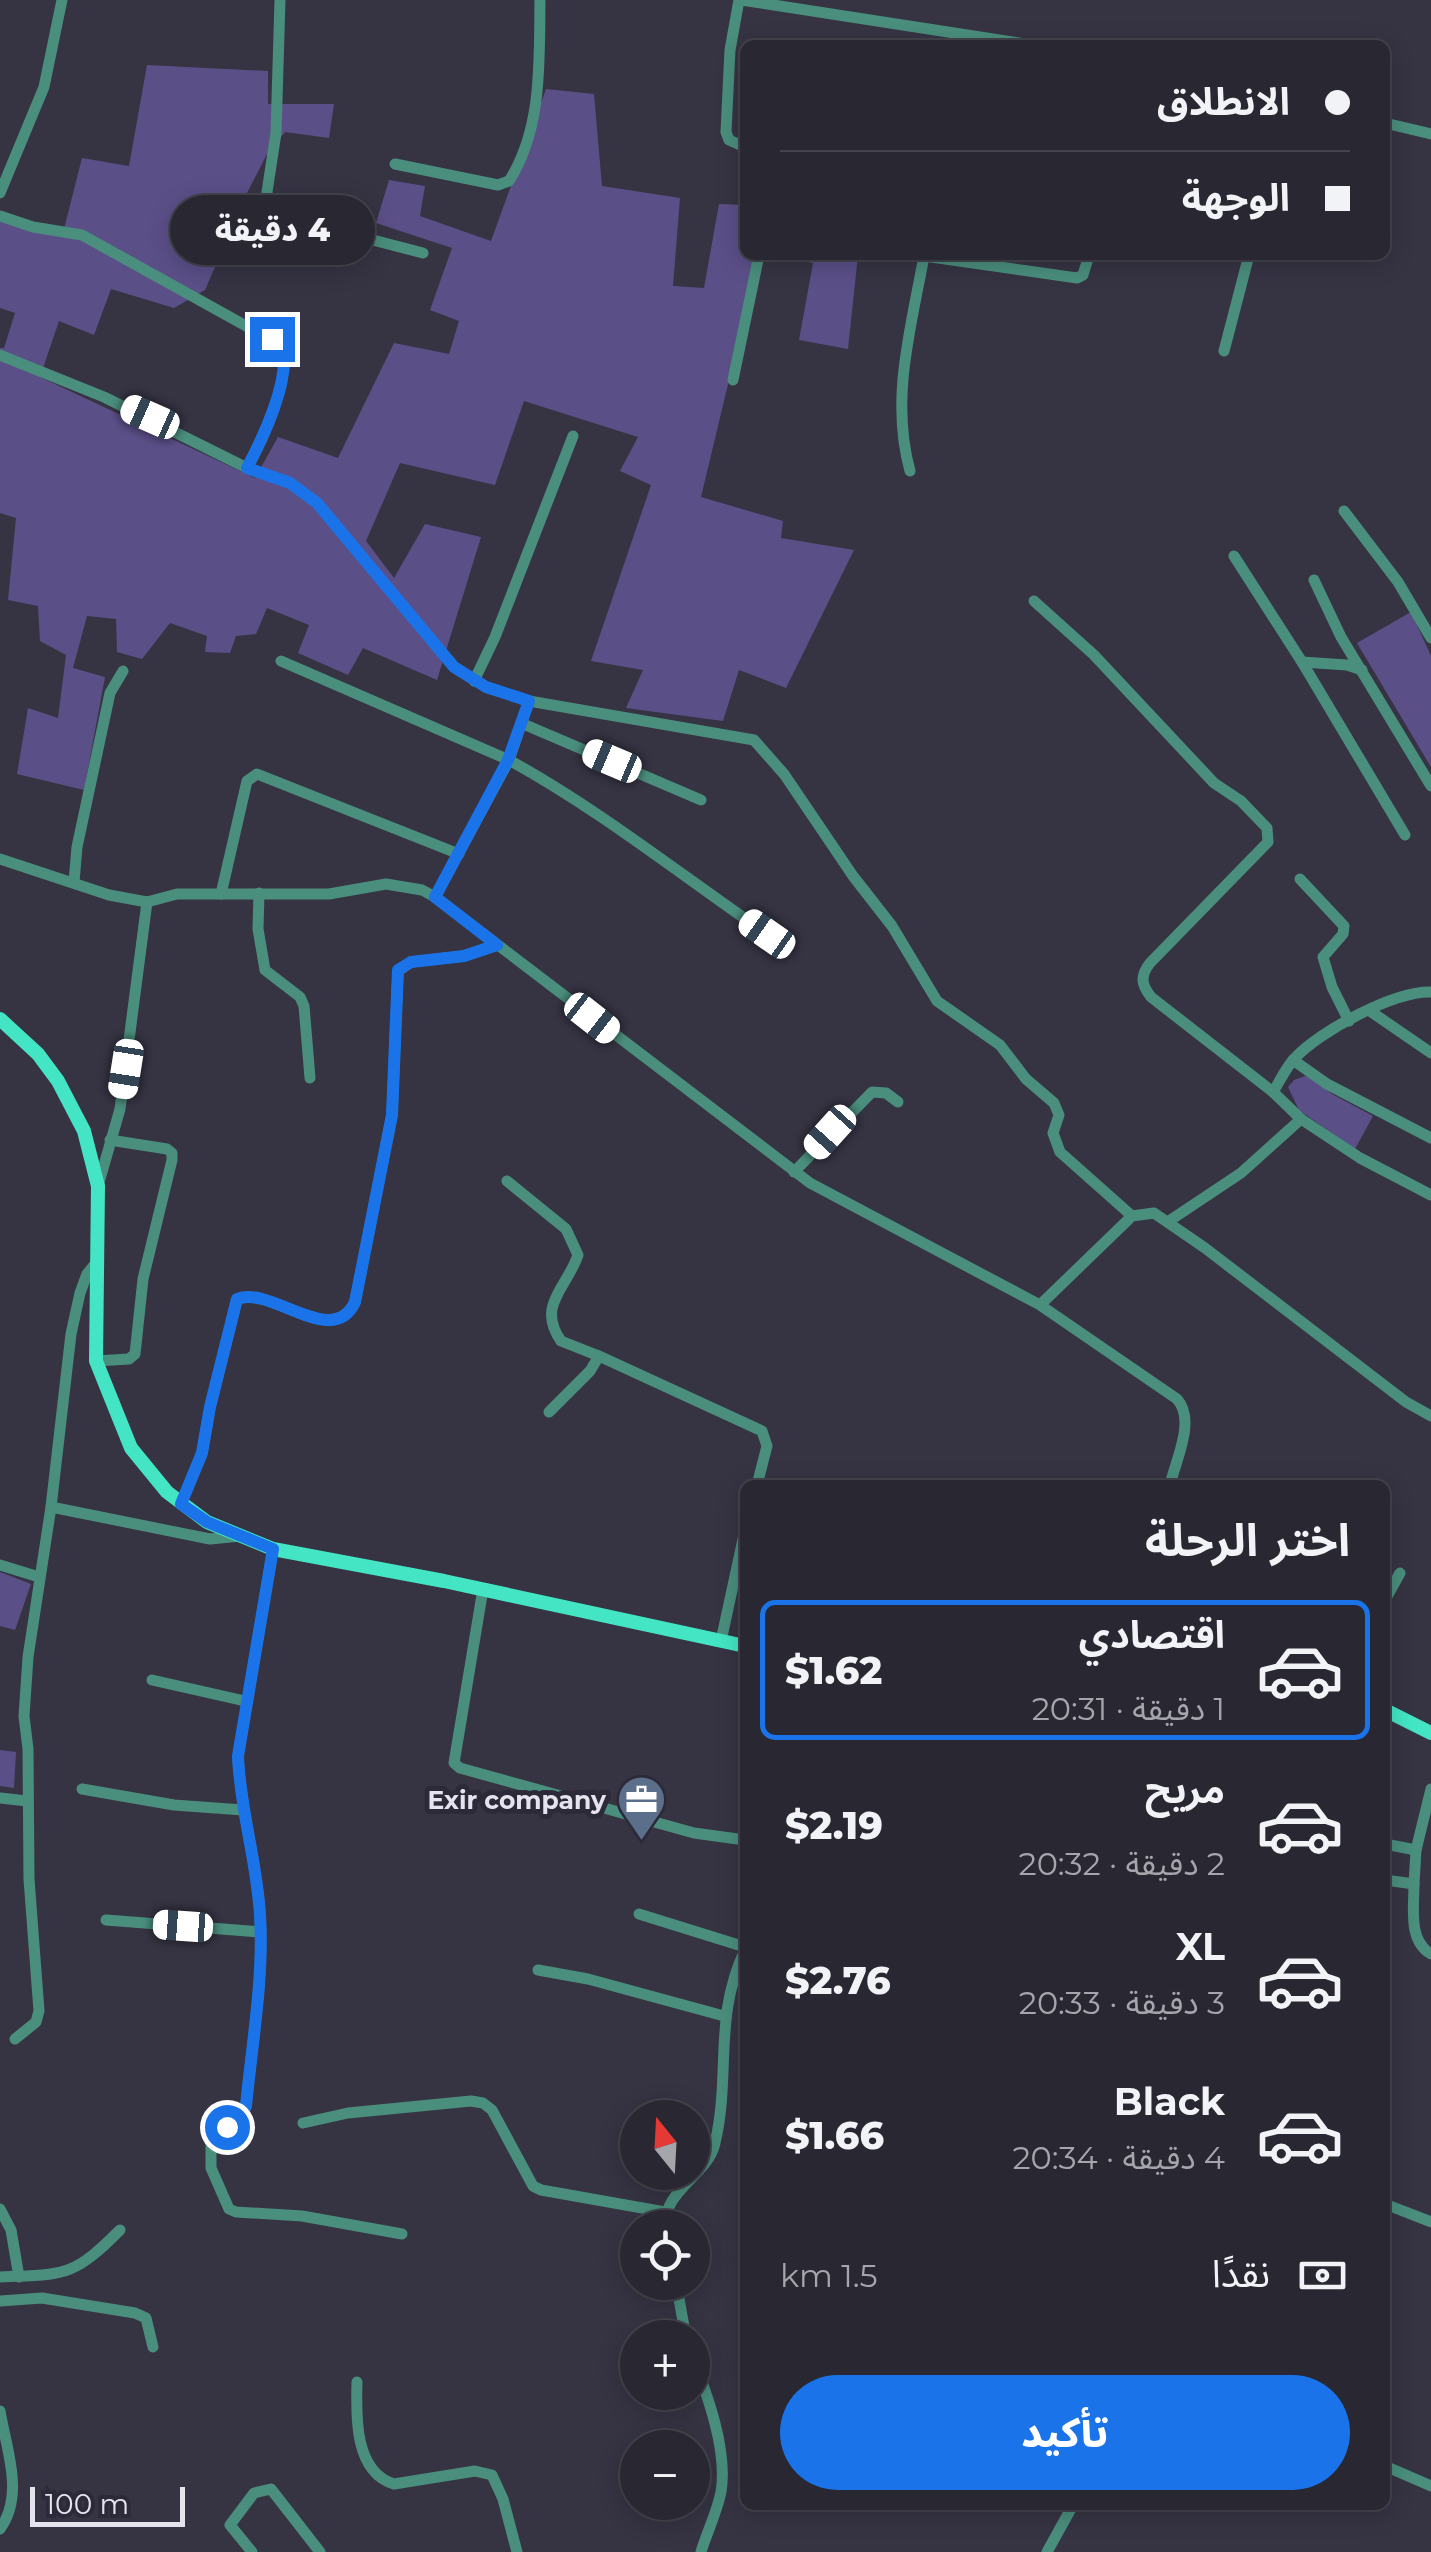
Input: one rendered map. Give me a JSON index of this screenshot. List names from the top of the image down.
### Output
{
  "places": {
    "office": ["Exir company"]
  },
  "scale_bar": "100 m",
  "north": "top",
  "page": {
    "banner": ["الانطلاق", "الوجهة"],
    "bubble": "4 دقيقة",
    "heading": "اختر الرحلة",
    "list": [
      {
        "name": "اقتصادي",
        "note": "1 دقيقة · 20:31",
        "value": "$1.62"
      },
      {
        "name": "مريح",
        "note": "2 دقيقة · 20:32",
        "value": "$2.19"
      },
      {
        "name": "XL",
        "note": "3 دقيقة · 20:33",
        "value": "$2.76"
      },
      {
        "name": "Black",
        "note": "4 دقيقة · 20:34",
        "value": "$1.66"
      }
    ],
    "map_buttons": ["+", "−"],
    "pay": ["نقدًا", "1.5 km"],
    "buttons": "تأكيد",
    "scale": "100 m"
  }
}
